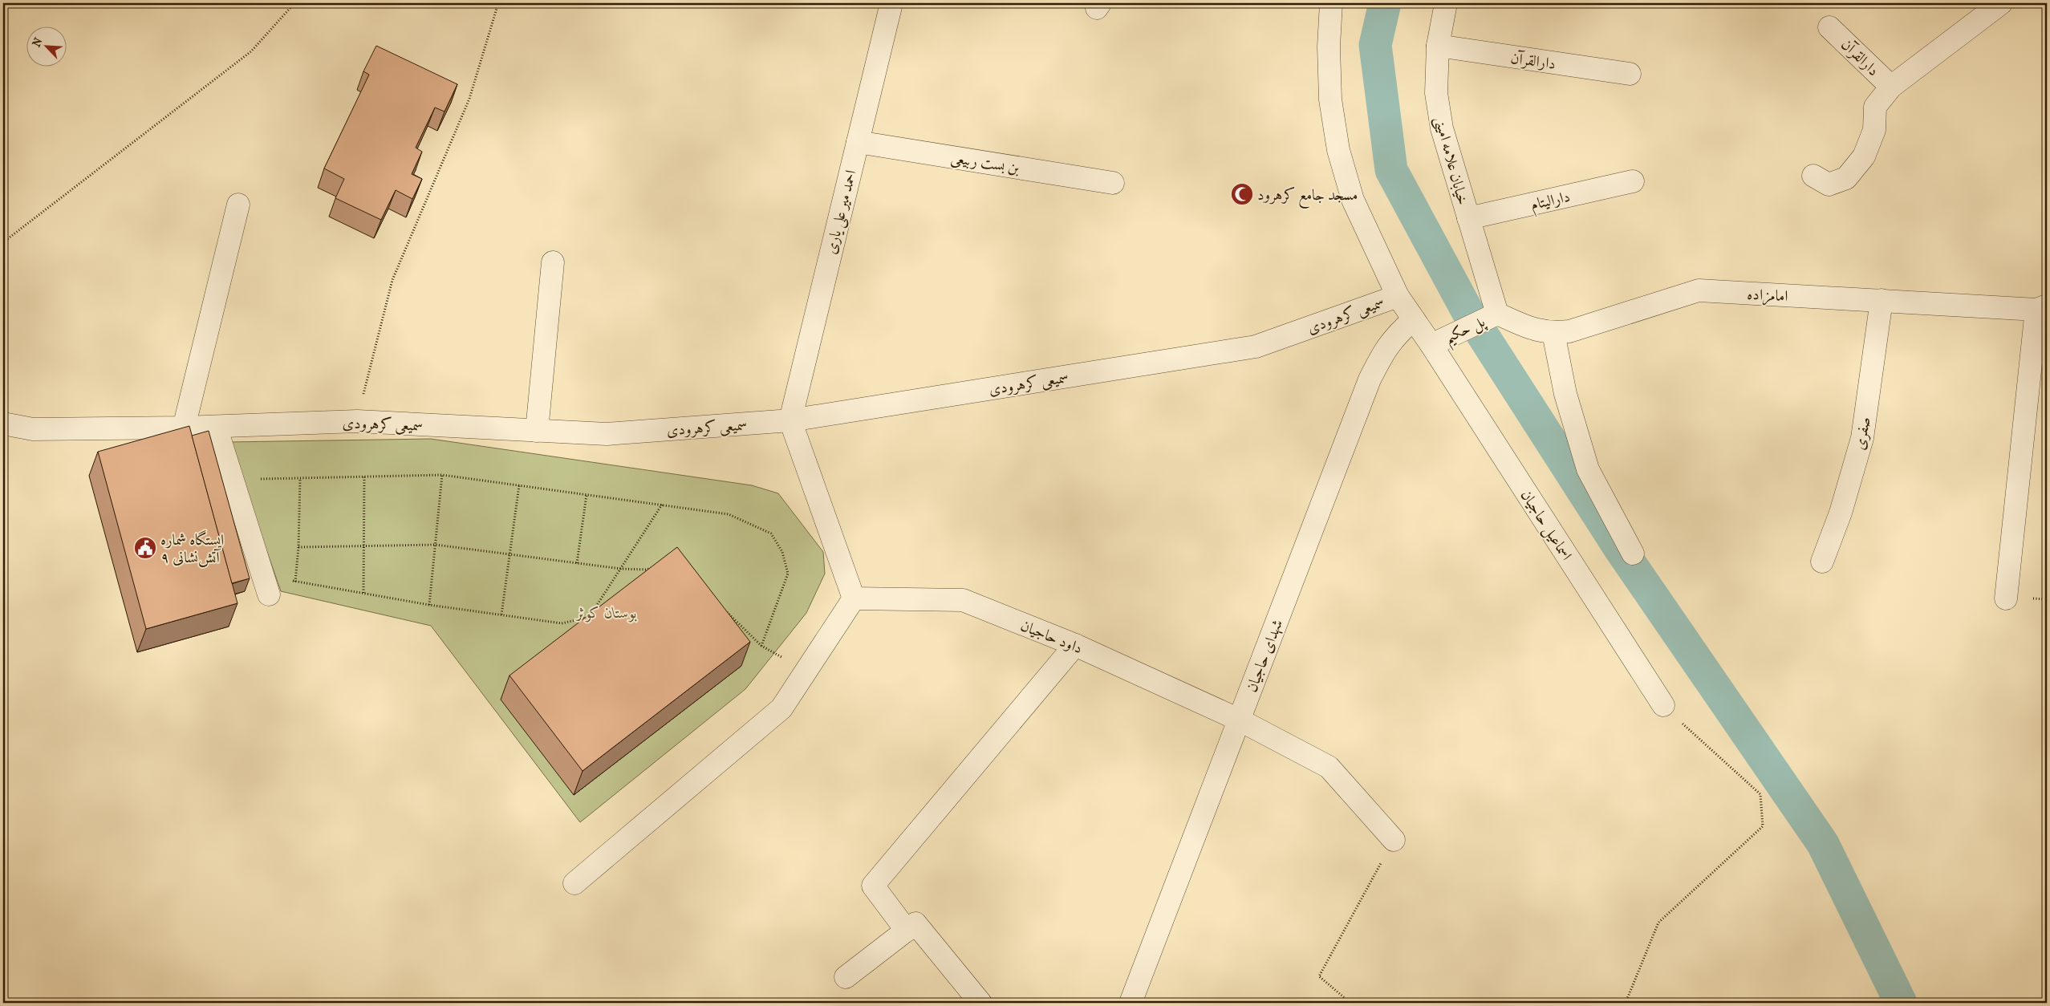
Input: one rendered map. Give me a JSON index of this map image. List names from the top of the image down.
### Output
{
  "streets": {
    "street": [
      "دارالقرآن",
      "خیابان علامه امینی",
      "بن بست ربیعی",
      "دارالیتام",
      "احمد میر علی یاری",
      "امامزاده",
      "سمیعی کرهرودی",
      "پل حکیم",
      "صفری",
      "اسماعیل حاجیان",
      "داود حاجیان",
      "شهدای حاجیان"
    ]
  },
  "crossings": [
    ["دارالقرآن", "خیابان علامه امینی"],
    ["خیابان علامه امینی", "دارالیتام"],
    ["خیابان علامه امینی", "امامزاده"],
    ["خیابان علامه امینی", "پل حکیم"],
    ["بن بست ربیعی", "احمد میر علی یاری"],
    ["احمد میر علی یاری", "سمیعی کرهرودی"],
    ["امامزاده", "پل حکیم"],
    ["امامزاده", "صفری"],
    ["سمیعی کرهرودی", "اسماعیل حاجیان"],
    ["پل حکیم", "اسماعیل حاجیان"],
    ["اسماعیل حاجیان", "شهدای حاجیان"],
    ["داود حاجیان", "شهدای حاجیان"]
  ],
  "parks": ["بوستان کوثر"],
  "places": {
    "mosque": ["مسجد جامع کرهرود"],
    "public building": ["ایستگاه شماره ۹ آتش‌نشانی"]
  },
  "north": "top left"
}
